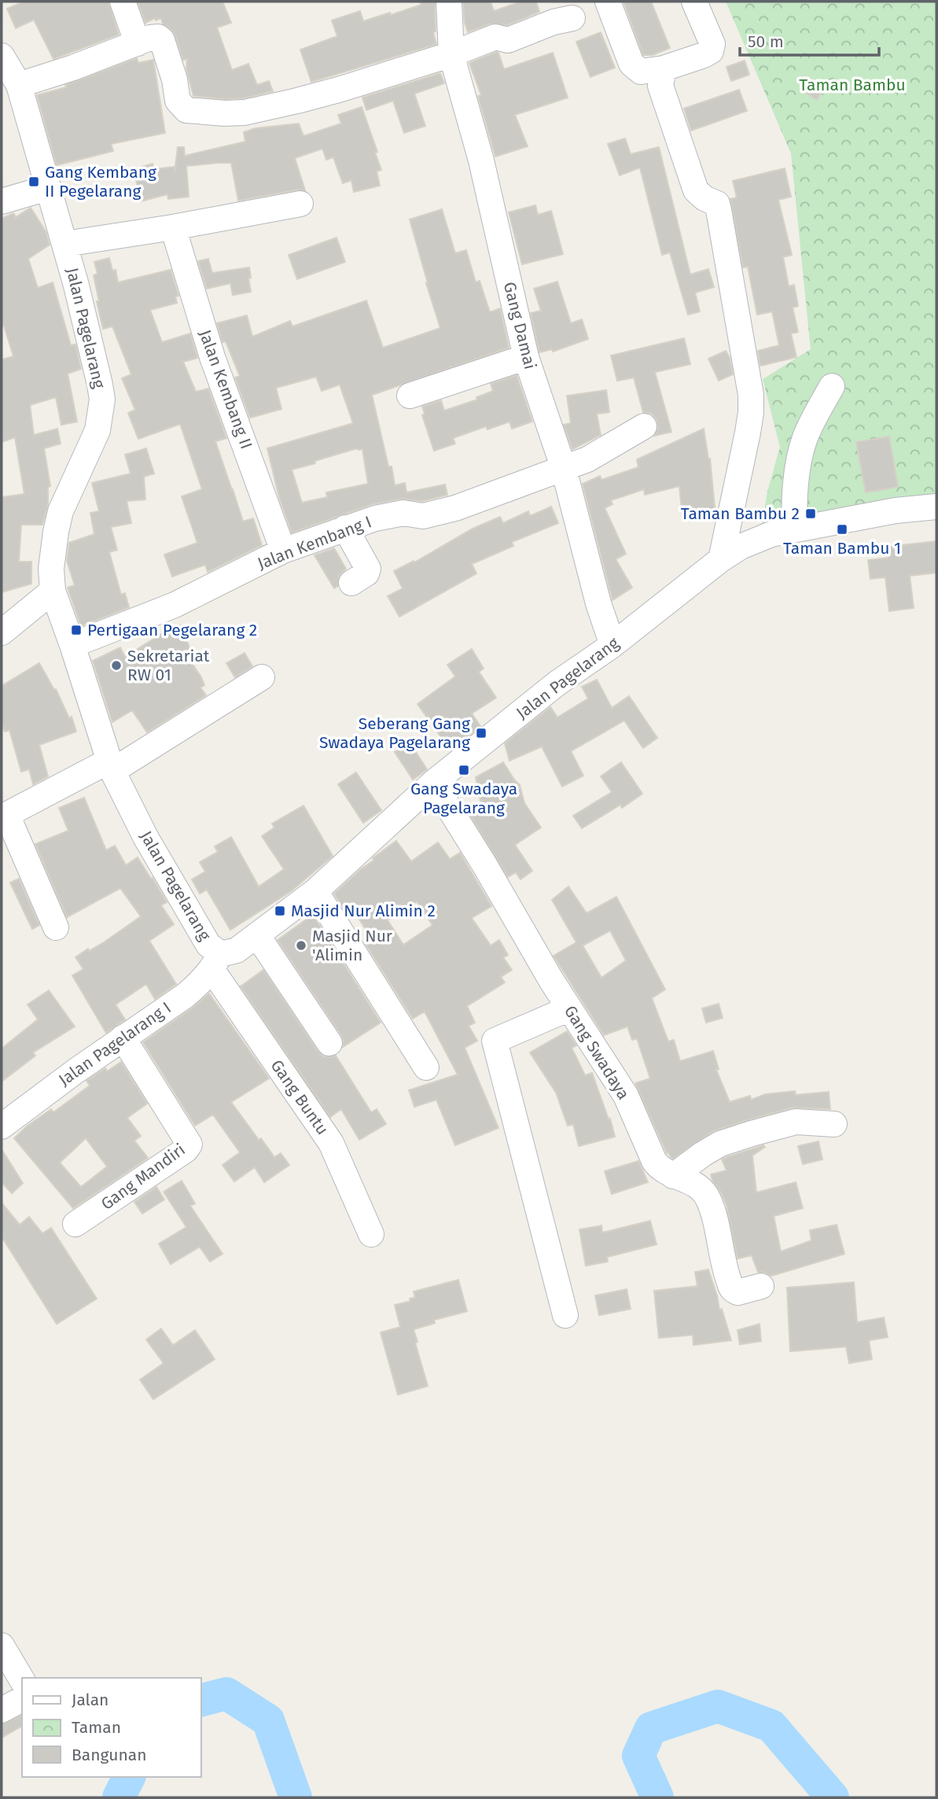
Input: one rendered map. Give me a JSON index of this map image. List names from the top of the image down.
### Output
{
  "streets": {
    "street": [
      "Gang Damai",
      "Jalan Pagelarang",
      "Jalan Kembang II",
      "Jalan Kembang I",
      "Jalan Pagelarang I",
      "Gang Swadaya",
      "Gang Buntu",
      "Gang Mandiri"
    ]
  },
  "crossings": [
    ["Gang Damai", "Jalan Pagelarang"],
    ["Gang Damai", "Jalan Kembang I"],
    ["Jalan Pagelarang", "Jalan Kembang I"],
    ["Jalan Pagelarang", "Jalan Pagelarang I"],
    ["Jalan Pagelarang", "Gang Swadaya"],
    ["Jalan Pagelarang", "Gang Buntu"],
    ["Jalan Kembang II", "Jalan Kembang I"],
    ["Jalan Pagelarang I", "Gang Buntu"],
    ["Jalan Pagelarang I", "Gang Mandiri"]
  ],
  "parks": ["Taman Bambu"],
  "places": {
    "transit": [
      "Gang Kembang II Pegelarang",
      "Taman Bambu 2",
      "Taman Bambu 1",
      "Pertigaan Pegelarang 2",
      "Seberang Gang Swadaya Pagelarang",
      "Gang Swadaya Pagelarang",
      "Masjid Nur Alimin 2"
    ],
    "other": ["Sekretariat RW 01", "Masjid Nur 'Alimin"]
  },
  "legend": ["Jalan", "Taman", "Bangunan"],
  "scale_bar": "50 m"
}
